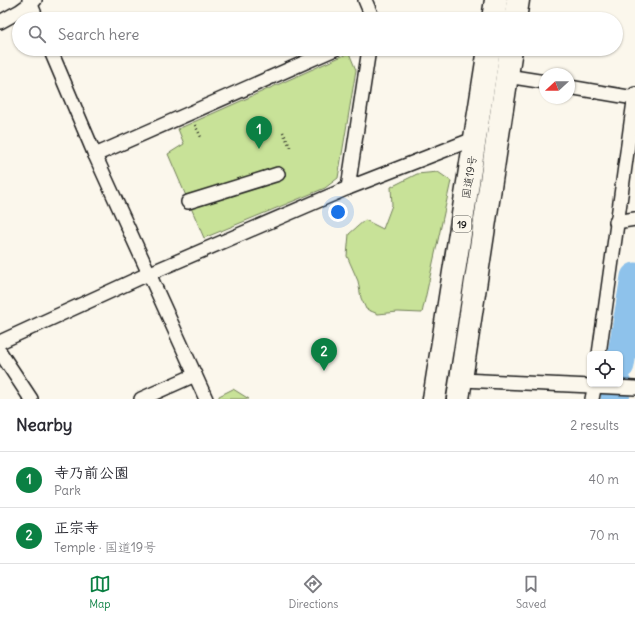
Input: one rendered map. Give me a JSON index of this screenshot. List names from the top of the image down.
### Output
{
  "streets": {
    "highway": ["国道19号", "19"]
  },
  "north": "left",
  "page": {
    "search": "Search here",
    "pins": ["1", "2"],
    "heading": ["Nearby", "2 results"],
    "list": [
      {
        "mark": "1",
        "name": "寺乃前公園",
        "note": "Park",
        "value": "40 m"
      },
      {
        "mark": "2",
        "name": "正宗寺",
        "note": "Temple · 国道19号",
        "value": "70 m"
      }
    ],
    "nav": ["Map", "Directions", "Saved"]
  }
}
